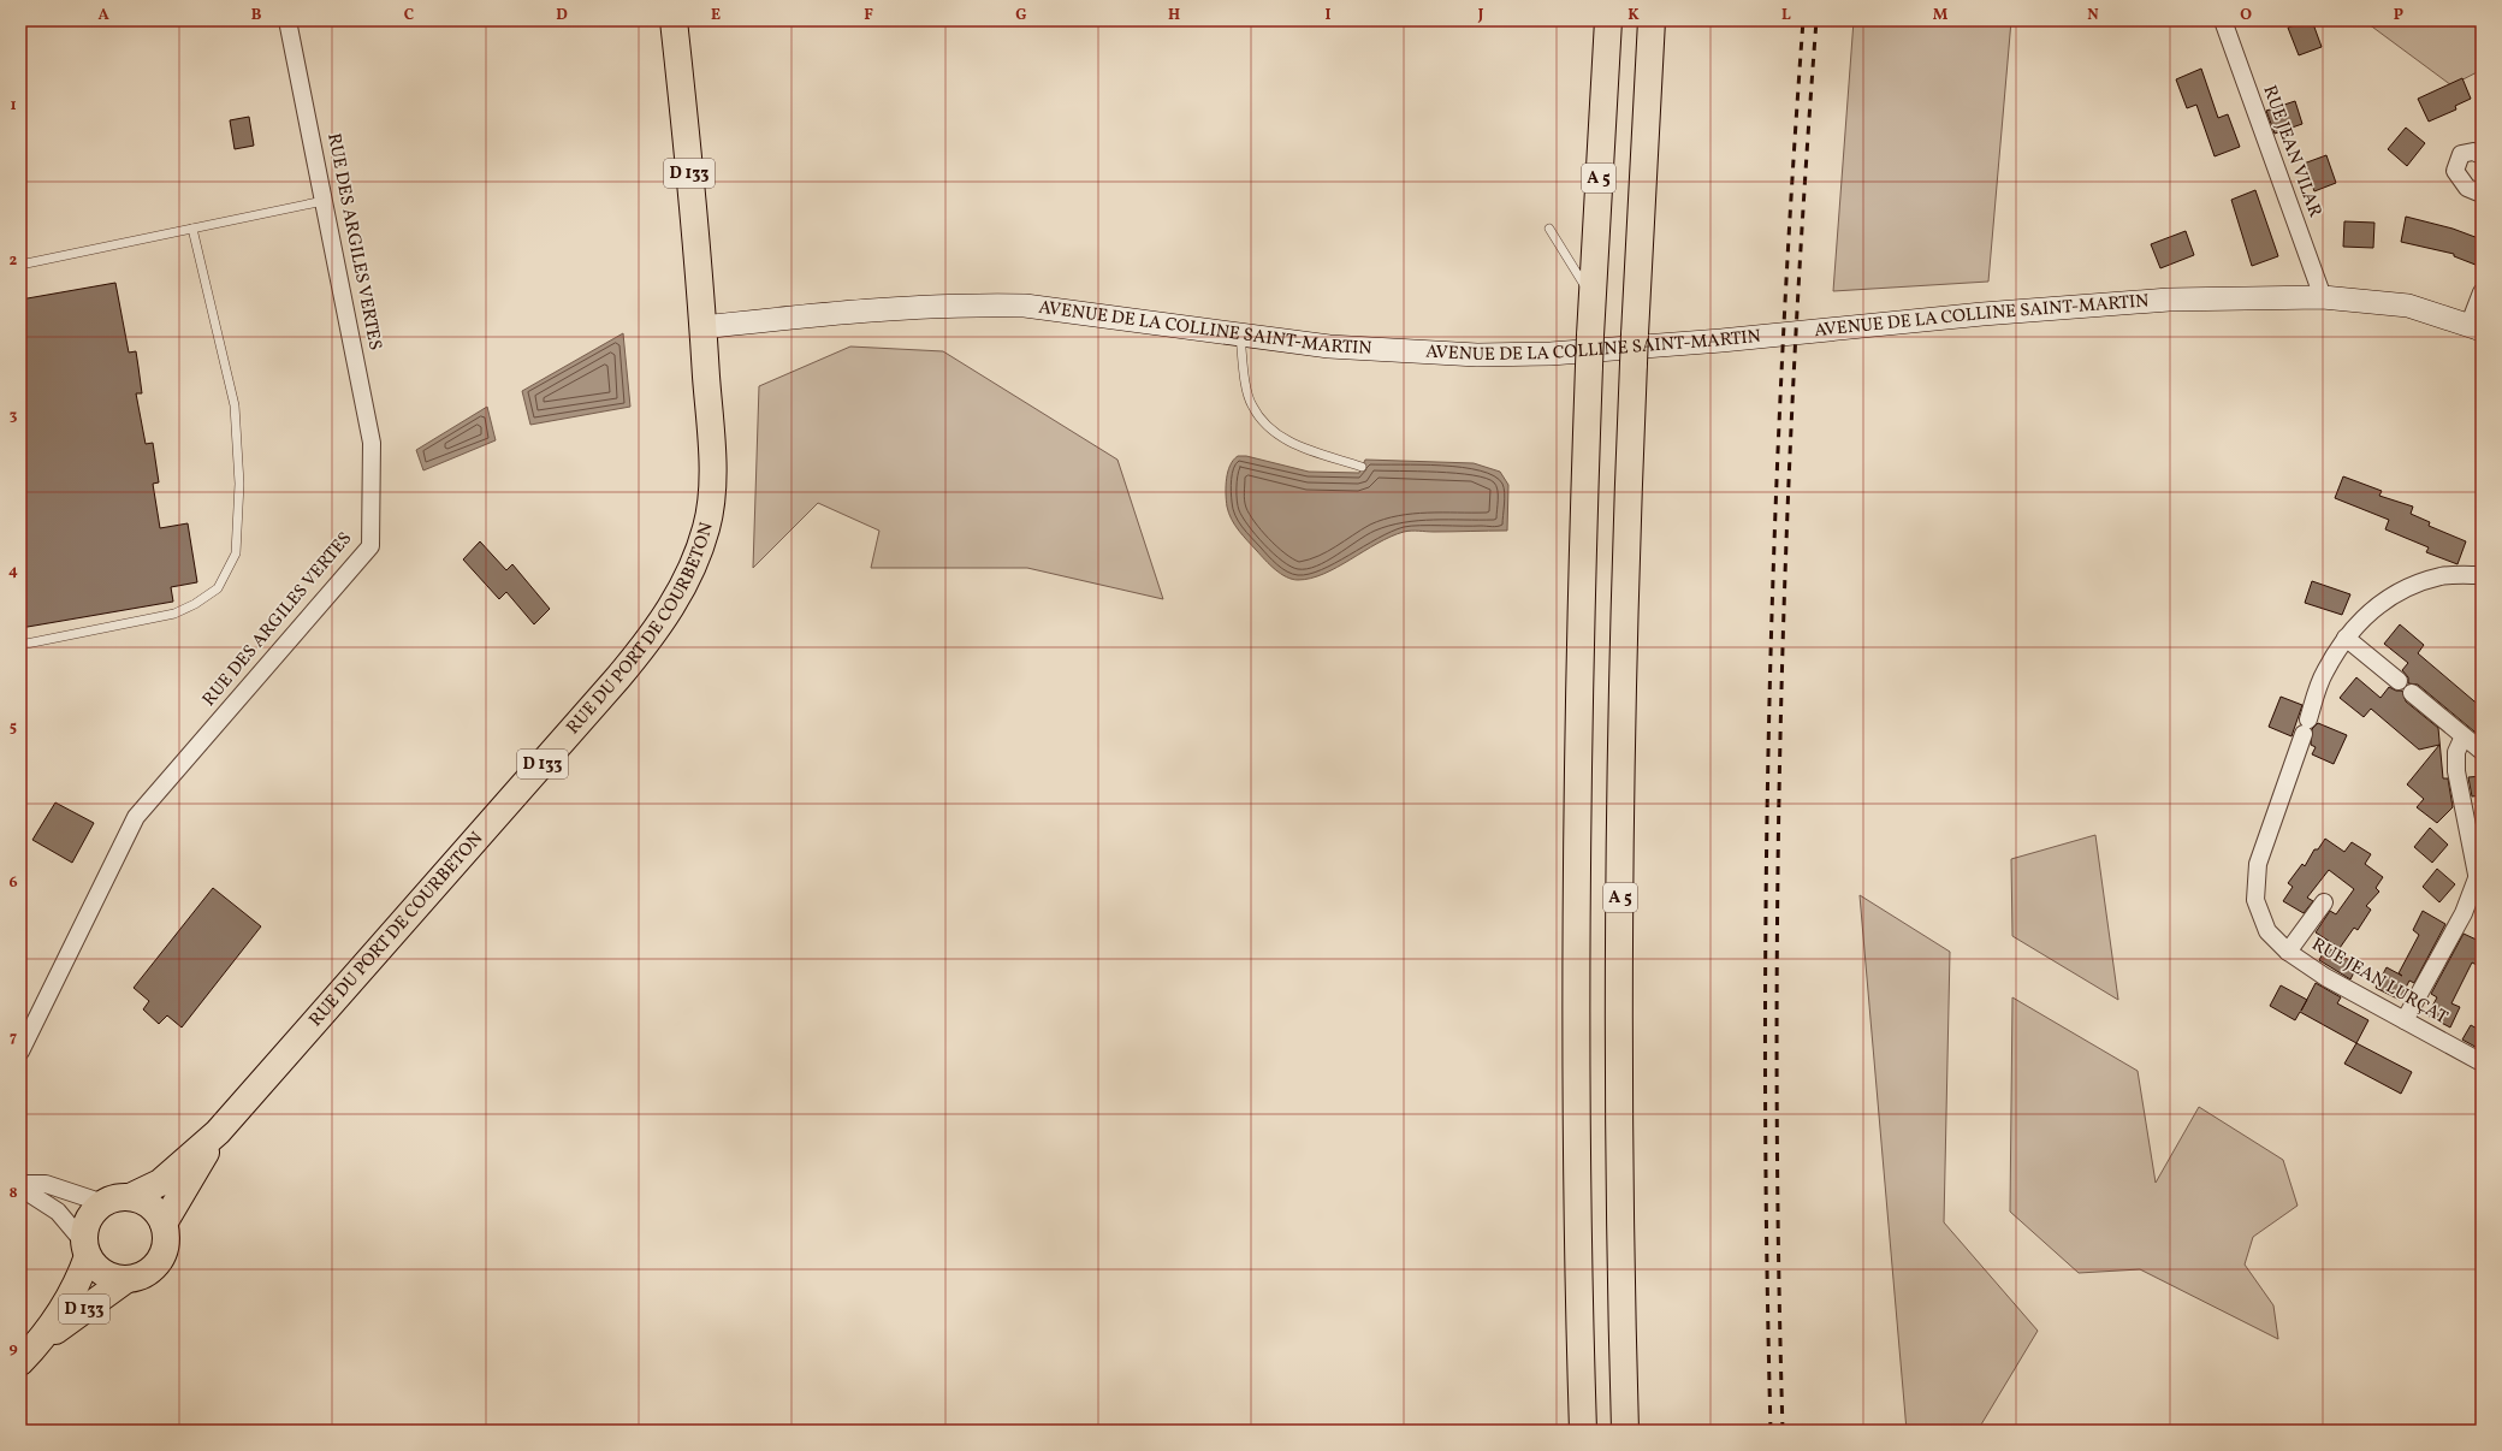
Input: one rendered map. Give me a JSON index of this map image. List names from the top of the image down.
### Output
{
  "streets": {
    "main road": ["D 133", "A 5", "RUE DU PORT DE COURBETON"],
    "street": [
      "RUE JEAN VILAR",
      "RUE DES ARGILES VERTES",
      "AVENUE DE LA COLLINE SAINT-MARTIN",
      "RUE JEAN LURÇAT"
    ]
  },
  "crossings": [
    ["RUE JEAN VILAR", "AVENUE DE LA COLLINE SAINT-MARTIN"],
    ["D 133", "RUE DU PORT DE COURBETON"],
    ["AVENUE DE LA COLLINE SAINT-MARTIN", "RUE DU PORT DE COURBETON"]
  ],
  "grid": {
    "columns": [
      "A",
      "B",
      "C",
      "D",
      "E",
      "F",
      "G",
      "H",
      "I",
      "J",
      "K",
      "L",
      "M",
      "N",
      "O",
      "P"
    ],
    "rows": [
      "1",
      "2",
      "3",
      "4",
      "5",
      "6",
      "7",
      "8",
      "9"
    ]
  }
}
